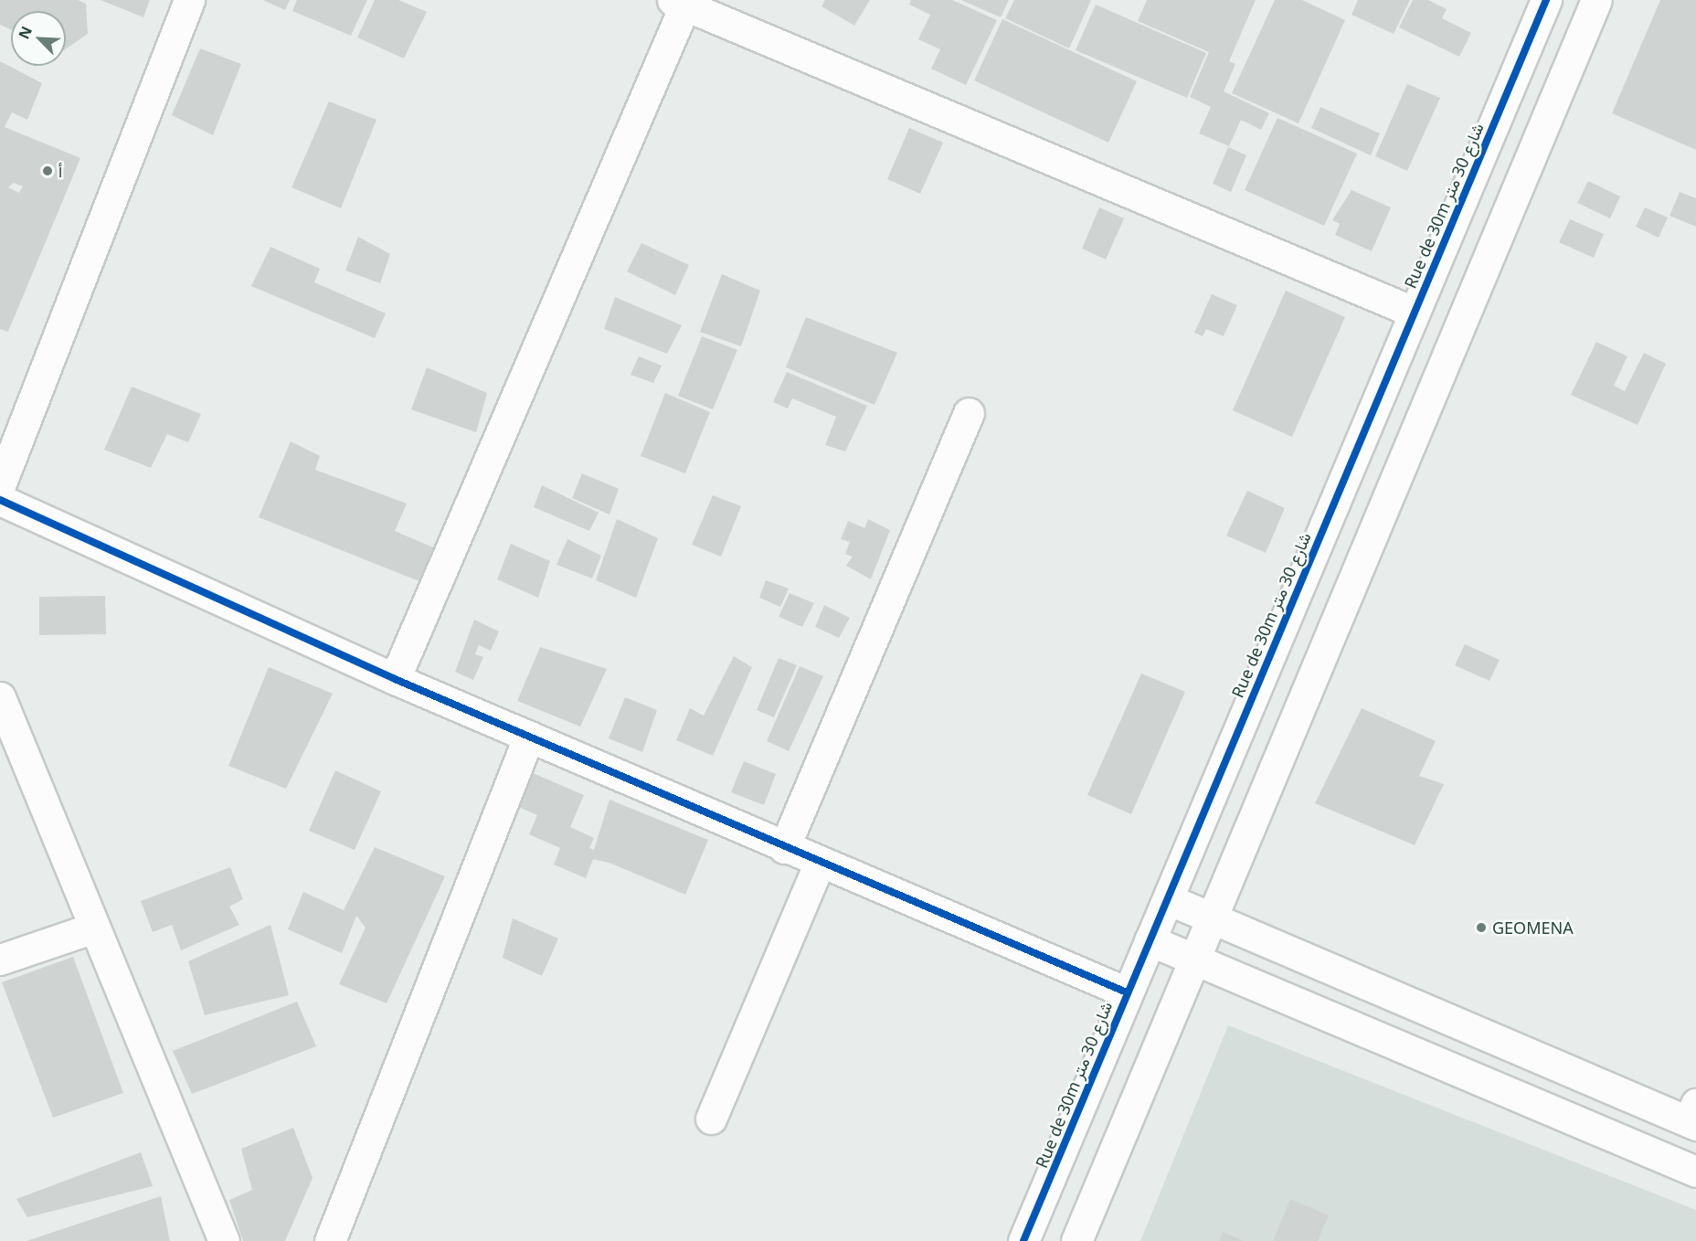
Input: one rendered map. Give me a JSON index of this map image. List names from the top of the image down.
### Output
{
  "streets": {
    "street": ["Rue de 30m شارع 30 متر"]
  },
  "places": ["أ", "GEOMENA"],
  "north": "top left"
}
